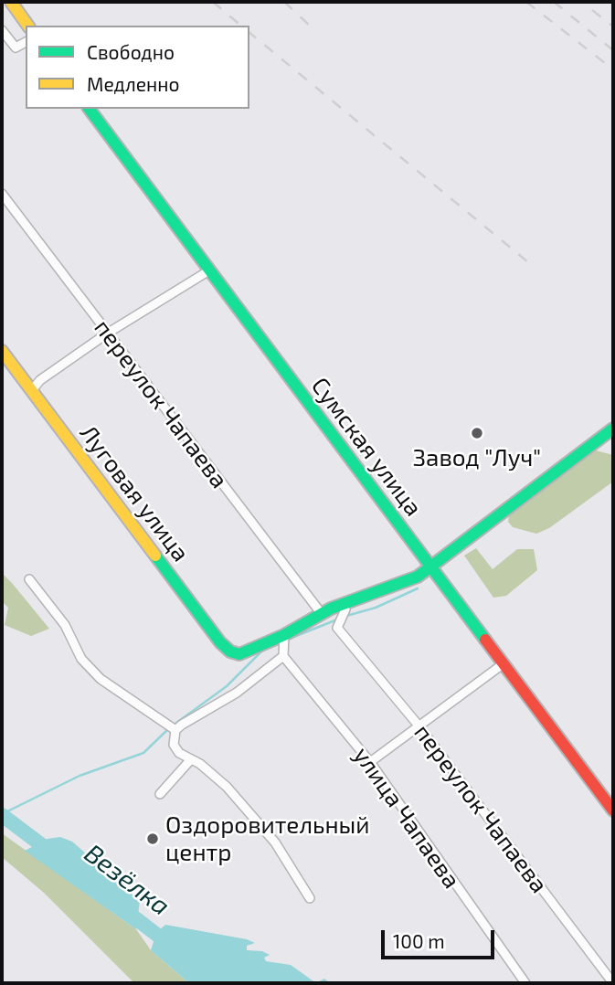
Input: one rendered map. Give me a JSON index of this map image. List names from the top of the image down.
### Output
{
  "streets": {
    "main road": ["Сумская улица", "Луговая улица"],
    "street": ["переулок Чапаева", "улица Чапаева"]
  },
  "water": ["Везёлка"],
  "places": ["Завод \"Луч\"", "Оздоровительный центр"],
  "legend": ["Свободно", "Медленно"],
  "scale_bar": "100 m"
}
